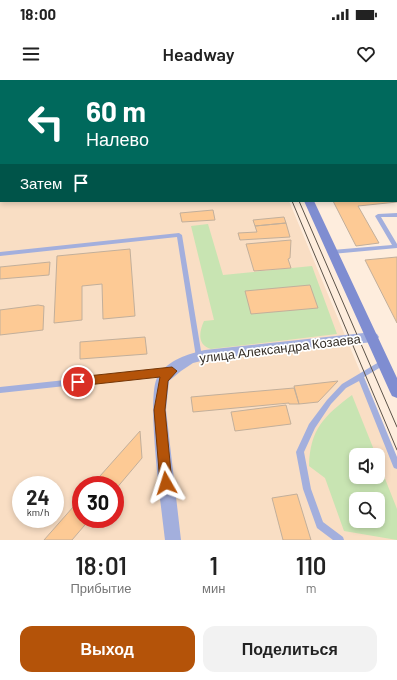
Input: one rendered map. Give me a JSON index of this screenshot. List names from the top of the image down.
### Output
{
  "streets": {
    "street": ["улица Александра Козаева"]
  },
  "page": {
    "status": "18:00",
    "header": "Headway",
    "turn": ["60 m", "Налево"],
    "then": "Затем",
    "speed": "24 km/h",
    "limit": "30",
    "eta": [
      "18:01",
      "Прибытие",
      "1",
      "мин",
      "110",
      "m"
    ],
    "buttons": ["Выход", "Поделиться"]
  }
}
